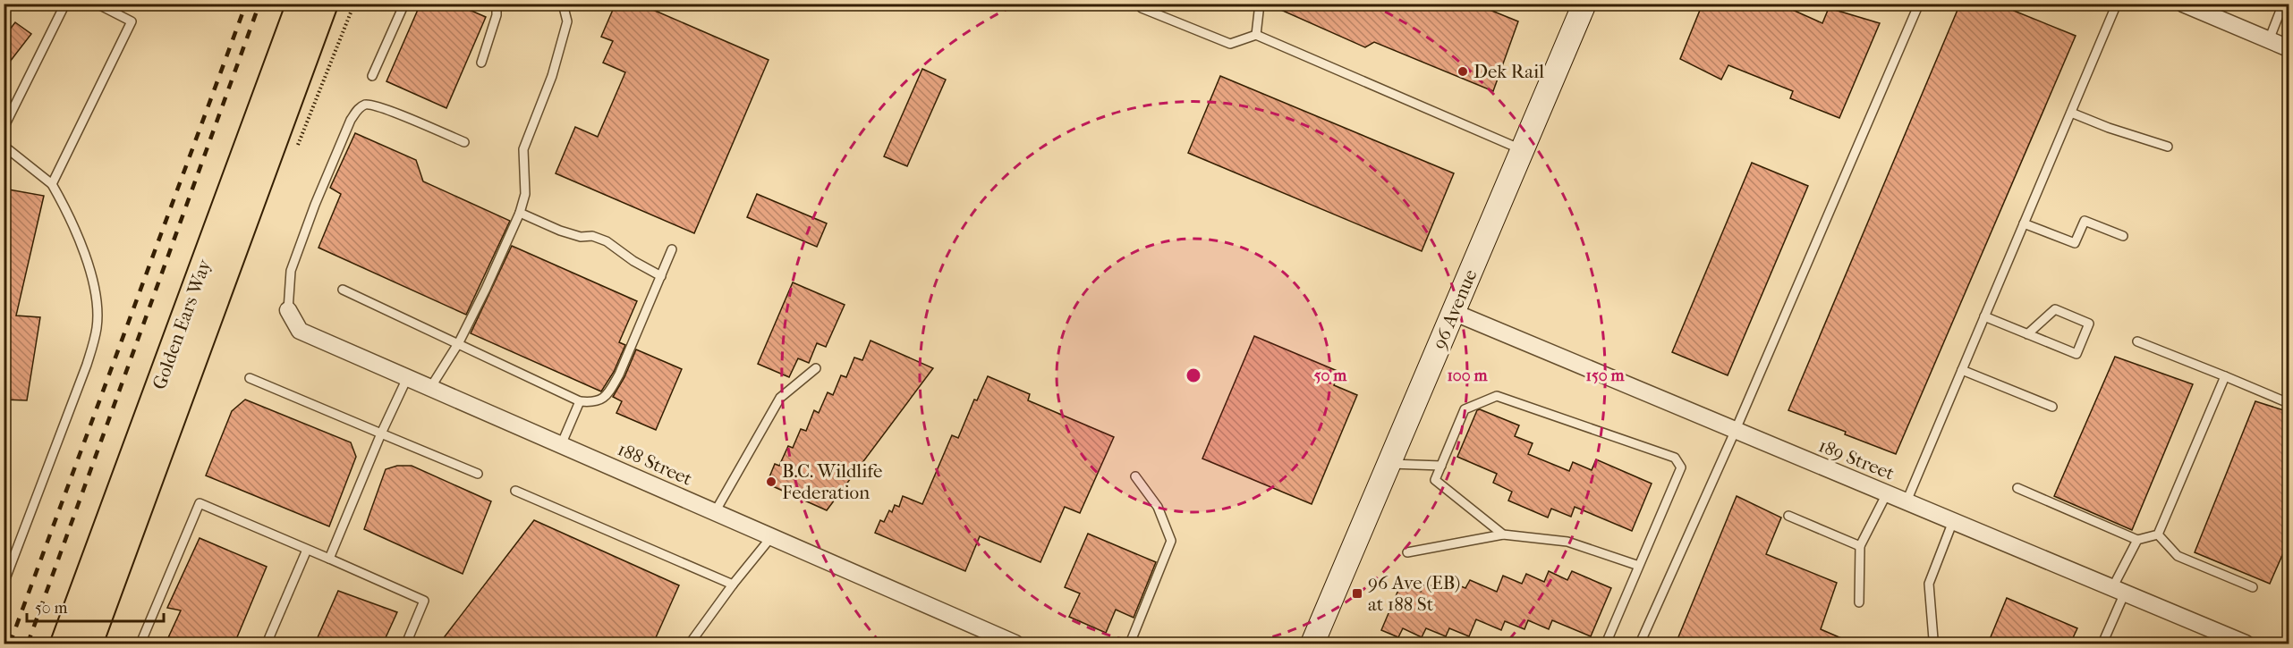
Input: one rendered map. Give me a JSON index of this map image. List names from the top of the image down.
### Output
{
  "streets": {
    "main road": ["96 Avenue", "Golden Ears Way"],
    "street": ["189 Street", "188 Street"]
  },
  "crossings": [
    ["96 Avenue", "189 Street"]
  ],
  "places": {
    "other": ["Dek Rail", "B.C. Wildlife Federation"],
    "transit": ["96 Ave (EB) at 188 St"]
  },
  "scale_bar": "50 m",
  "rings": ["50 m", "100 m", "150 m"]
}
